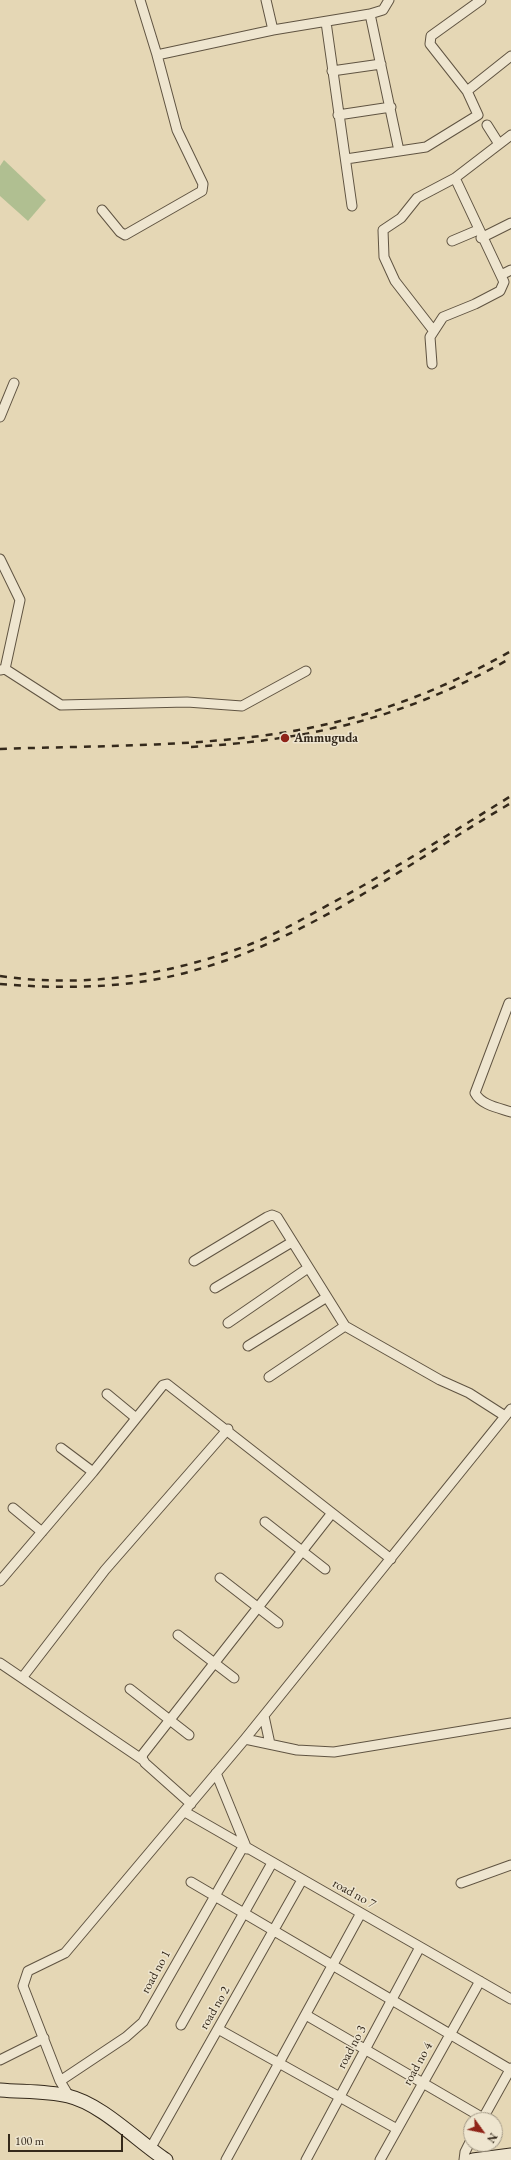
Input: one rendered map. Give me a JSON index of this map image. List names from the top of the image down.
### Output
{
  "streets": {
    "street": [
      "road no 7",
      "road no 1",
      "road no 2",
      "road no 3",
      "road no 4"
    ]
  },
  "crossings": [
    ["road no 7", "road no 1"],
    ["road no 7", "road no 2"],
    ["road no 7", "road no 3"],
    ["road no 7", "road no 4"]
  ],
  "places": ["Ammuguda"],
  "scale_bar": "100 m",
  "north": "bottom right"
}
